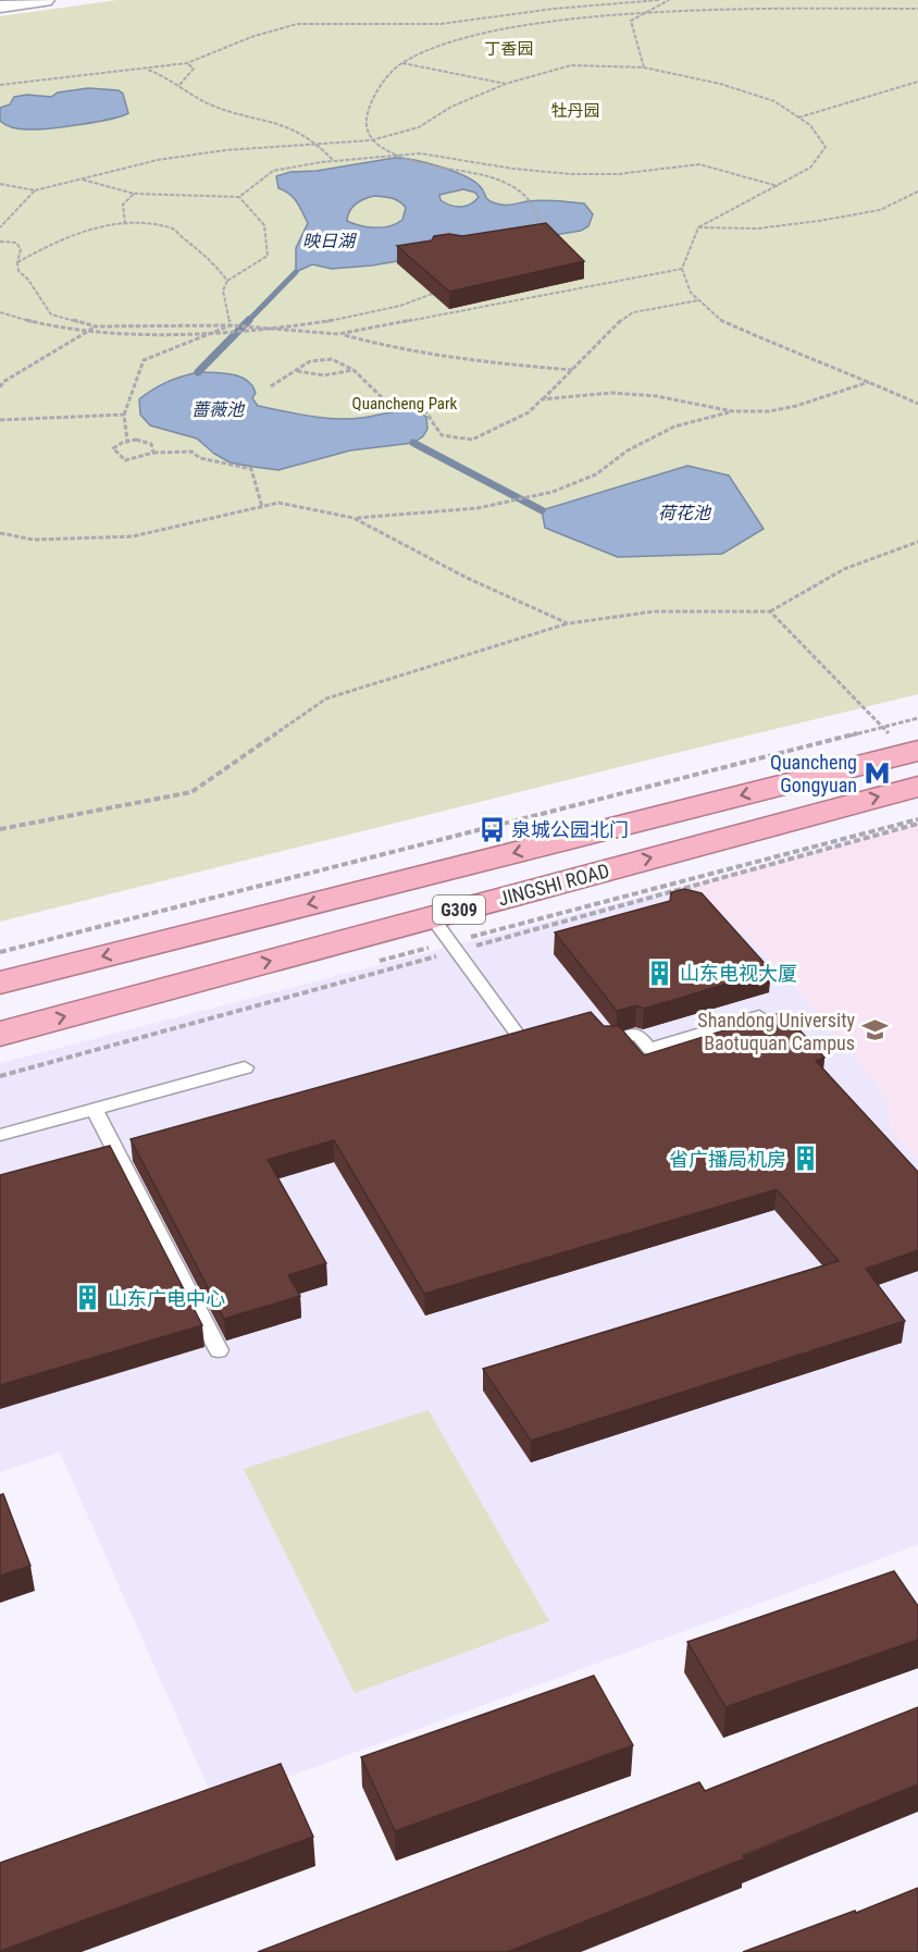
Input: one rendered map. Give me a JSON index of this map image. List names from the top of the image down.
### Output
{
  "streets": {
    "highway": ["JINGSHI ROAD", "G309"]
  },
  "water": ["映日湖", "蔷薇池", "荷花池"],
  "parks": ["丁香园", "牡丹园", "Quancheng Park"],
  "places": {
    "metro station": ["Quancheng Gongyuan"],
    "bus stop": ["泉城公园北门"],
    "building": ["山东电视大厦", "省广播局机房", "山东广电中心"],
    "school or university": ["Shandong University Baotuquan Campus"]
  }
}
